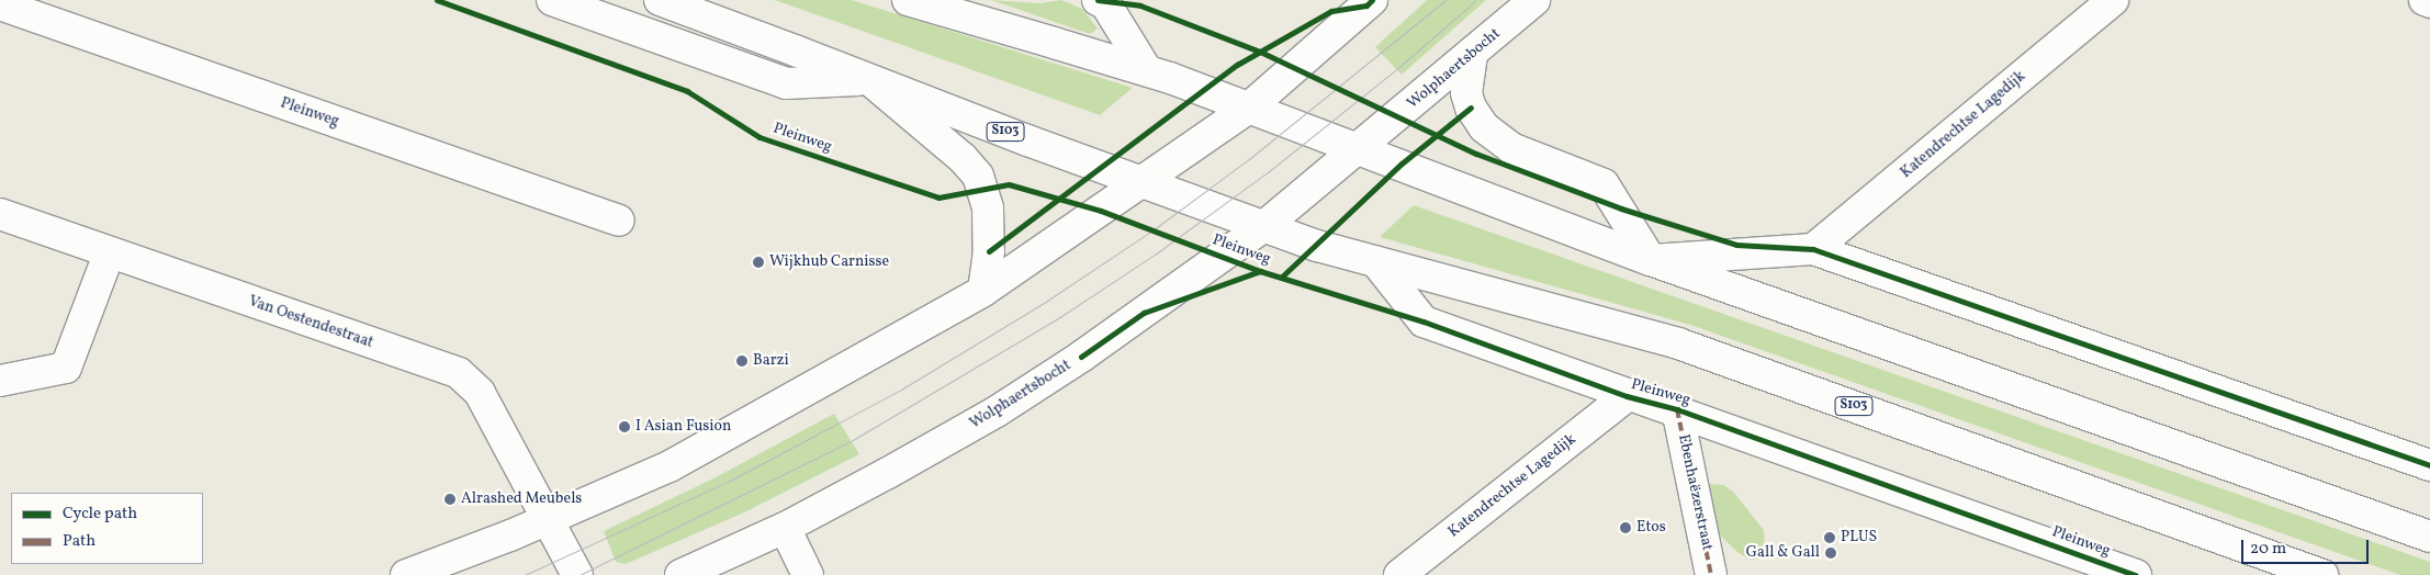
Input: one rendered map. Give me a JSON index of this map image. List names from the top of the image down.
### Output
{
  "streets": {
    "main road": [
      "Wolphaertsbocht",
      "Pleinweg",
      "Katendrechtse Lagedijk",
      "S103",
      "Van Oestendestraat",
      "Ebenhaëzerstraat"
    ]
  },
  "crossings": [
    ["Wolphaertsbocht", "Pleinweg"],
    ["Pleinweg", "Katendrechtse Lagedijk"],
    ["Pleinweg", "Ebenhaëzerstraat"]
  ],
  "places": [
    "Wijkhub Carnisse",
    "Barzi",
    "I Asian Fusion",
    "Alrashed Meubels",
    "Etos",
    "PLUS",
    "Gall & Gall"
  ],
  "legend": ["Cycle path", "Path"],
  "scale_bar": "20 m"
}
